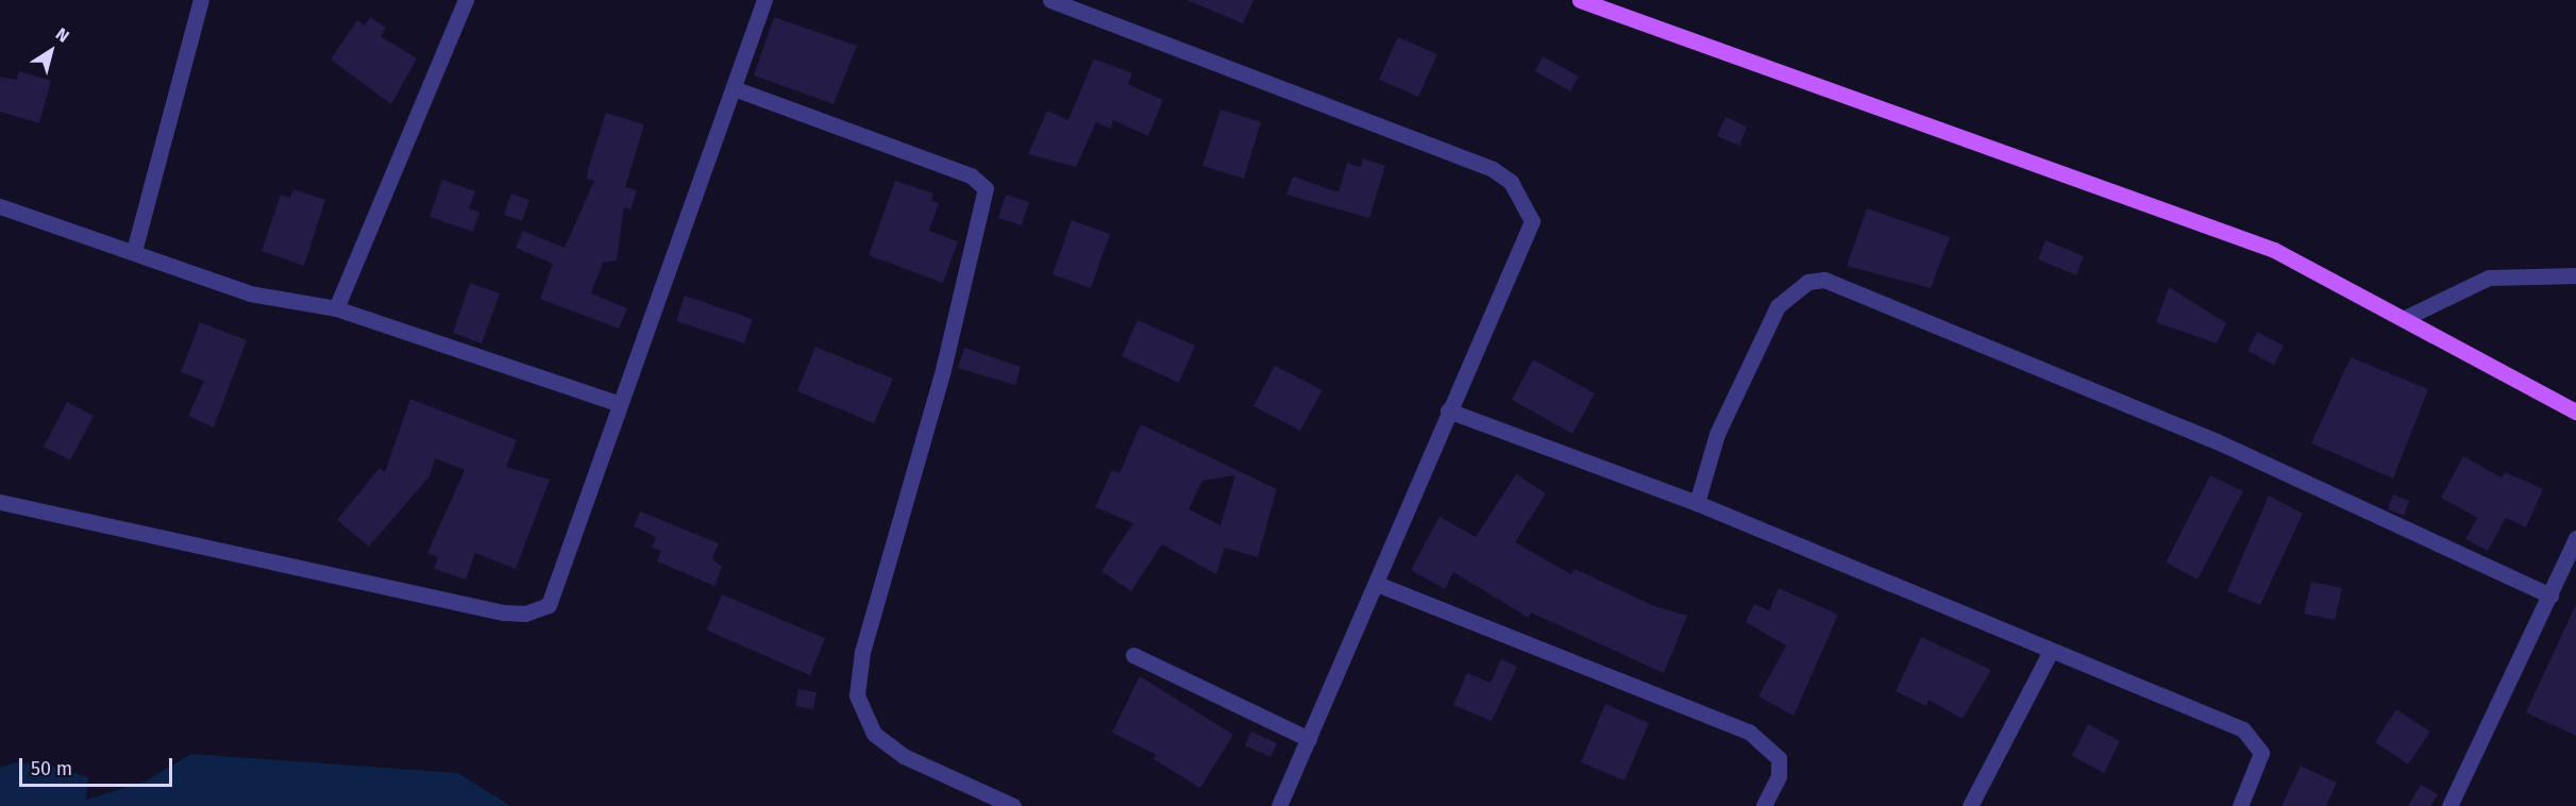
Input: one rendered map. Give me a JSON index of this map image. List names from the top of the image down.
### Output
{
  "scale_bar": "50 m",
  "north": "top right"
}
